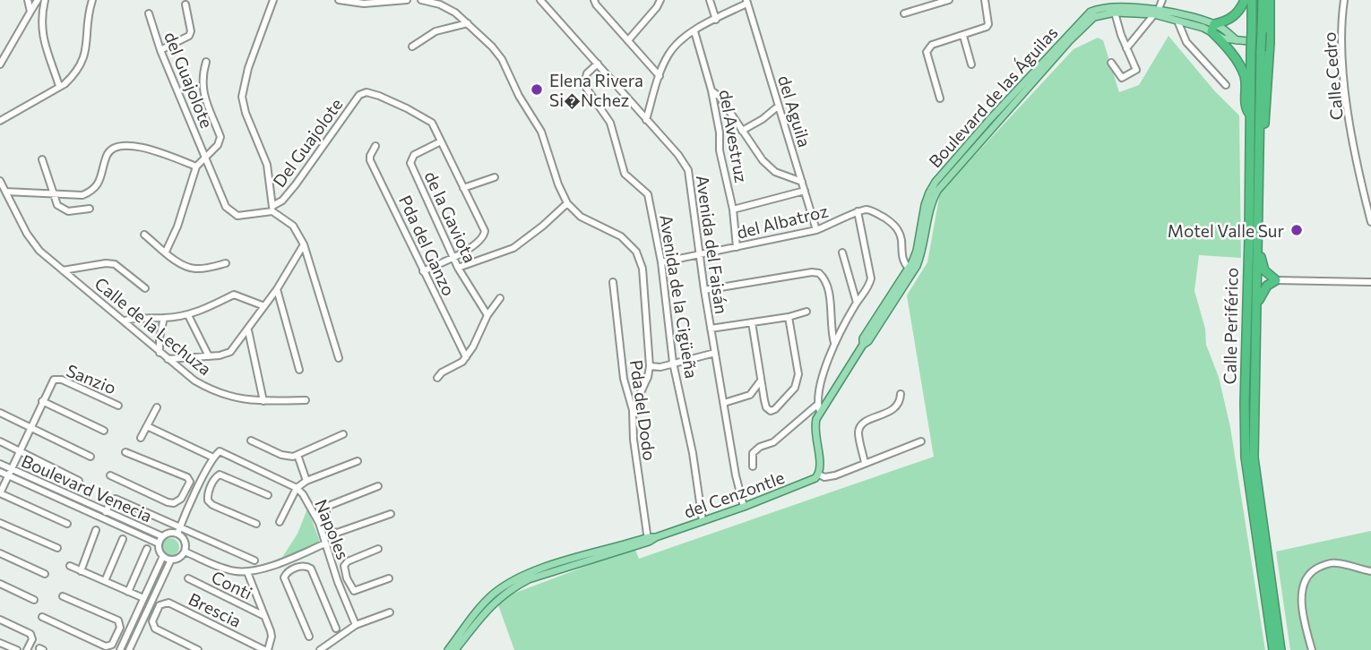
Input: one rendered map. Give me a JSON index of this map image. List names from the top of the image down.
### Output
{
  "streets": {
    "highway": ["Calle Periférico"],
    "main road": ["Boulevard de las Águilas", "del Cenzontle"],
    "street": [
      "Calle Cedro",
      "del Guajolote",
      "del Aguila",
      "del Avestruz",
      "Del Guajolote",
      "de la Gaviota",
      "del Albatroz",
      "Avenida del Faisán",
      "Pda del Ganzo",
      "Avenida de la Cigüeña",
      "Calle de la Lechuza",
      "Sanzio",
      "Pda del Dodo",
      "Boulevard Venecia",
      "Napoles",
      "Conti",
      "Brescia"
    ]
  },
  "crossings": [
    ["del Guajolote", "Del Guajolote"],
    ["Boulevard de las Águilas", "del Cenzontle"],
    ["del Aguila", "del Albatroz"],
    ["del Avestruz", "del Albatroz"],
    ["Del Guajolote", "de la Gaviota"],
    ["del Albatroz", "Avenida del Faisán"],
    ["del Albatroz", "Avenida de la Cigüeña"],
    ["Avenida del Faisán", "Avenida de la Cigüeña"],
    ["Avenida del Faisán", "del Cenzontle"],
    ["Avenida de la Cigüeña", "del Cenzontle"],
    ["Pda del Dodo", "del Cenzontle"],
    ["Conti", "Brescia"]
  ],
  "places": ["Elena Rivera Si�Nchez", "Motel Valle Sur"]
}
